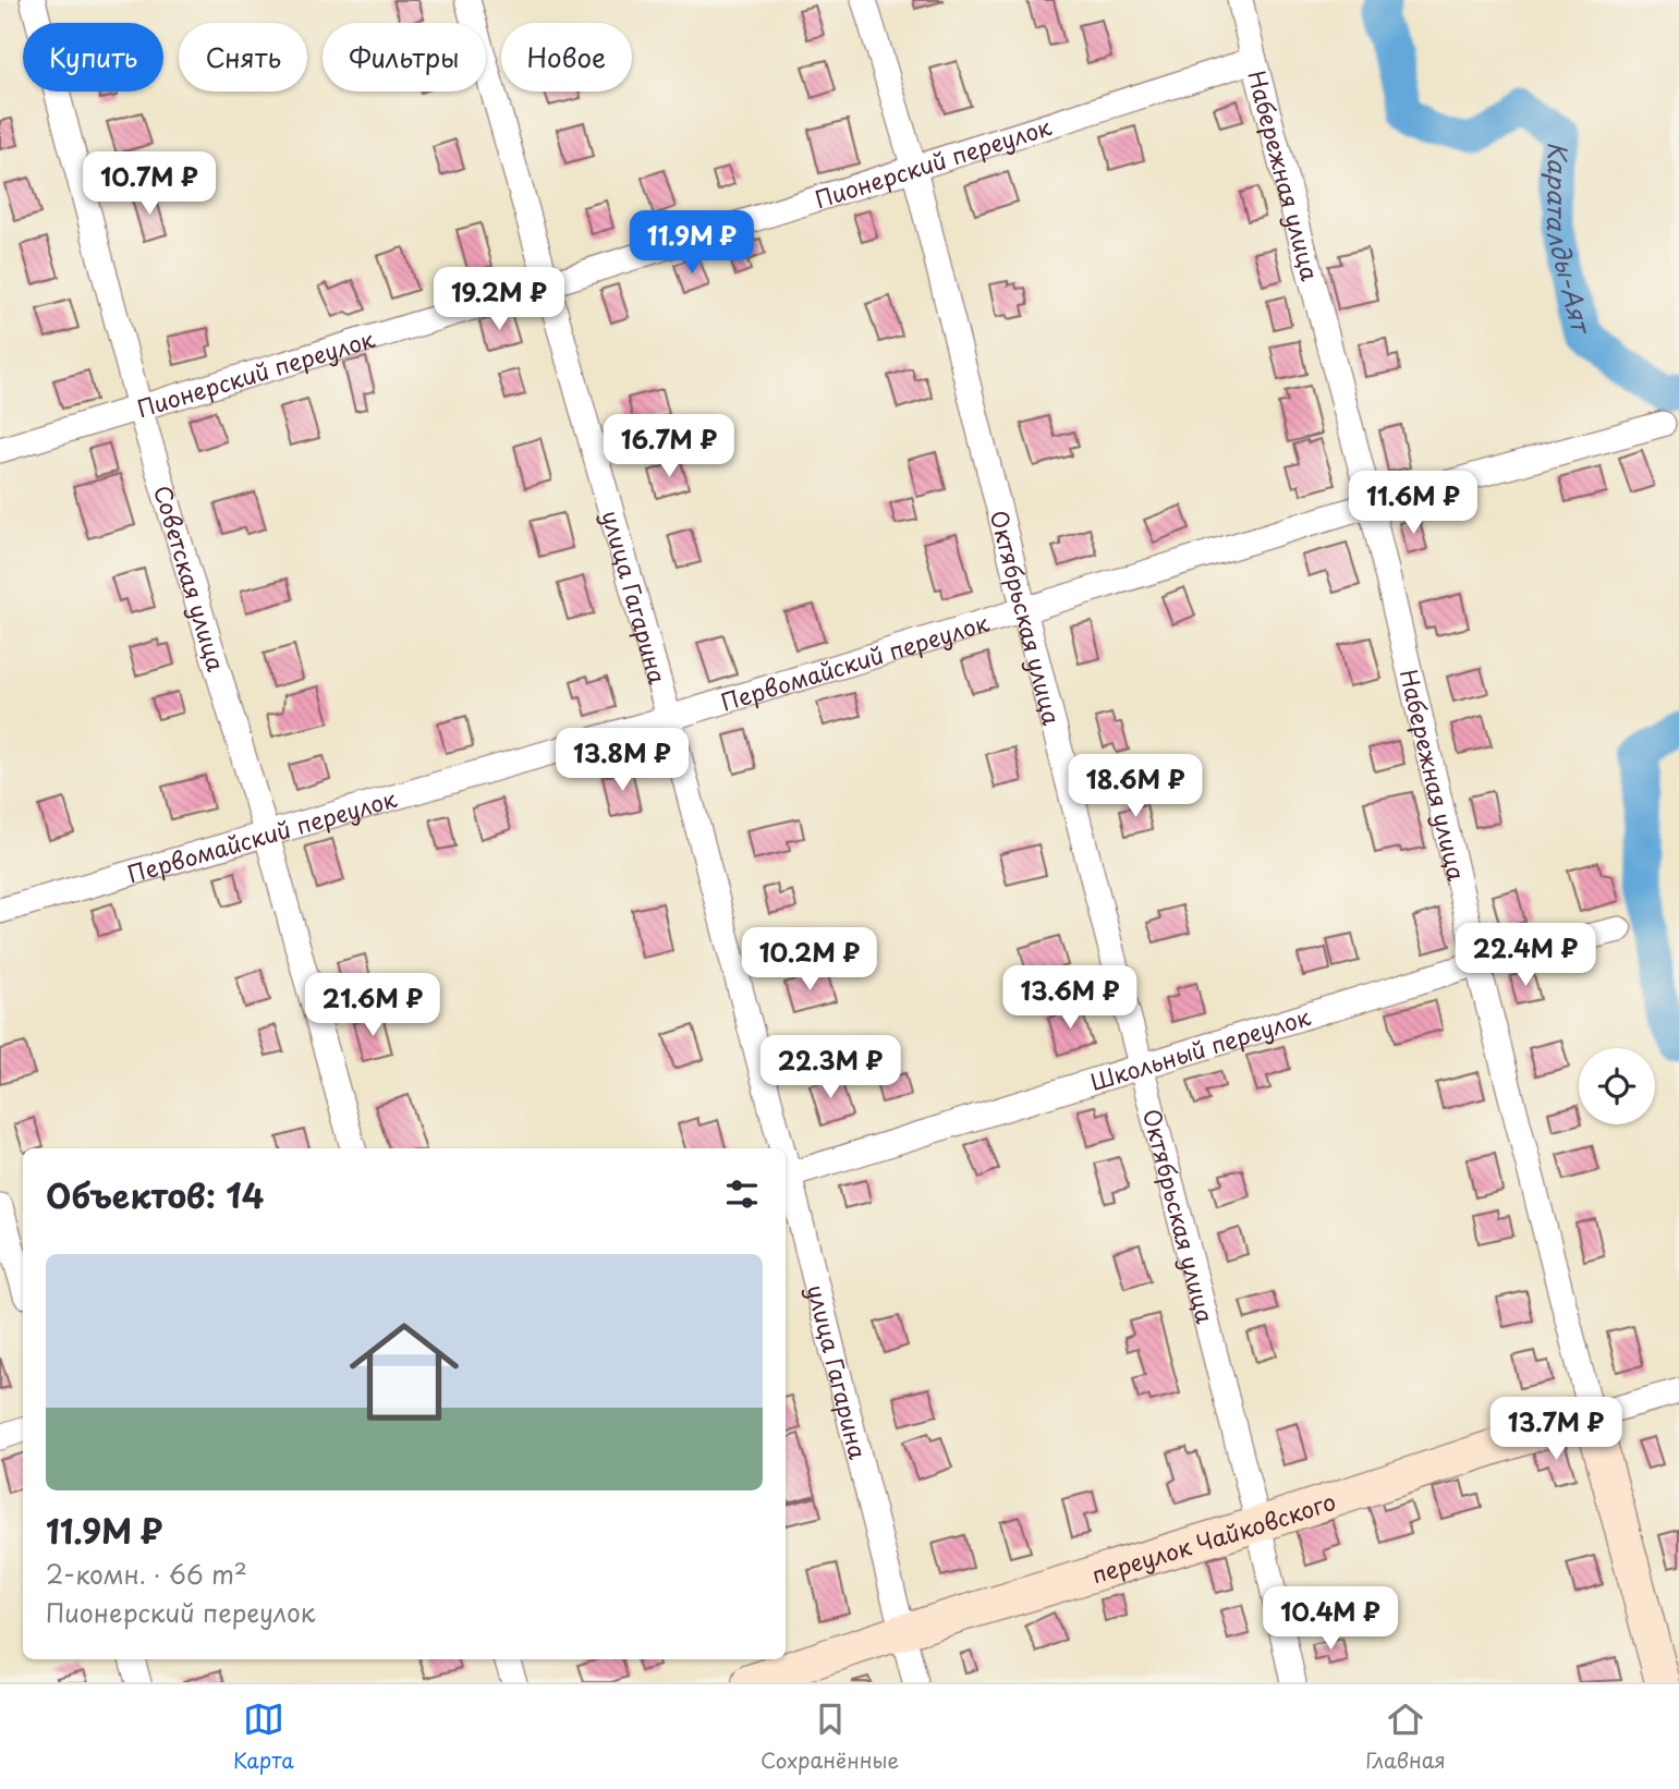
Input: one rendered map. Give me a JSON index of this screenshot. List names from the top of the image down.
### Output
{
  "streets": {
    "street": [
      "Пионерский переулок",
      "Набережная улица",
      "Советская улица",
      "улица Гагарина",
      "Октябрьская улица",
      "Первомайский переулок",
      "Школьный переулок",
      "переулок Чайковского"
    ]
  },
  "crossings": [
    ["Пионерский переулок", "Набережная улица"],
    ["Пионерский переулок", "Советская улица"],
    ["Пионерский переулок", "улица Гагарина"],
    ["Пионерский переулок", "Октябрьская улица"],
    ["Набережная улица", "Первомайский переулок"],
    ["Набережная улица", "Школьный переулок"],
    ["Набережная улица", "переулок Чайковского"],
    ["Советская улица", "Первомайский переулок"],
    ["улица Гагарина", "Первомайский переулок"],
    ["улица Гагарина", "Школьный переулок"],
    ["улица Гагарина", "переулок Чайковского"],
    ["Октябрьская улица", "Первомайский переулок"],
    ["Октябрьская улица", "Школьный переулок"],
    ["Октябрьская улица", "переулок Чайковского"]
  ],
  "water": ["Караталды-Аят"],
  "page": {
    "chip": [
      "Купить",
      "Снять",
      "Фильтры",
      "Новое"
    ],
    "price": [
      "10.7M ₽",
      "11.9M ₽",
      "19.2M ₽",
      "16.7M ₽",
      "11.6M ₽",
      "13.8M ₽",
      "18.6M ₽",
      "22.4M ₽",
      "10.2M ₽",
      "13.6M ₽",
      "21.6M ₽",
      "22.3M ₽",
      "13.7M ₽",
      "10.4M ₽"
    ],
    "heading": "Объектов: 14",
    "list": [
      {
        "name": "11.9M ₽",
        "note": "2-комн. · 66 m² · Пионерский переулок"
      }
    ],
    "tabs": ["Карта", "Сохранённые", "Главная"]
  }
}
